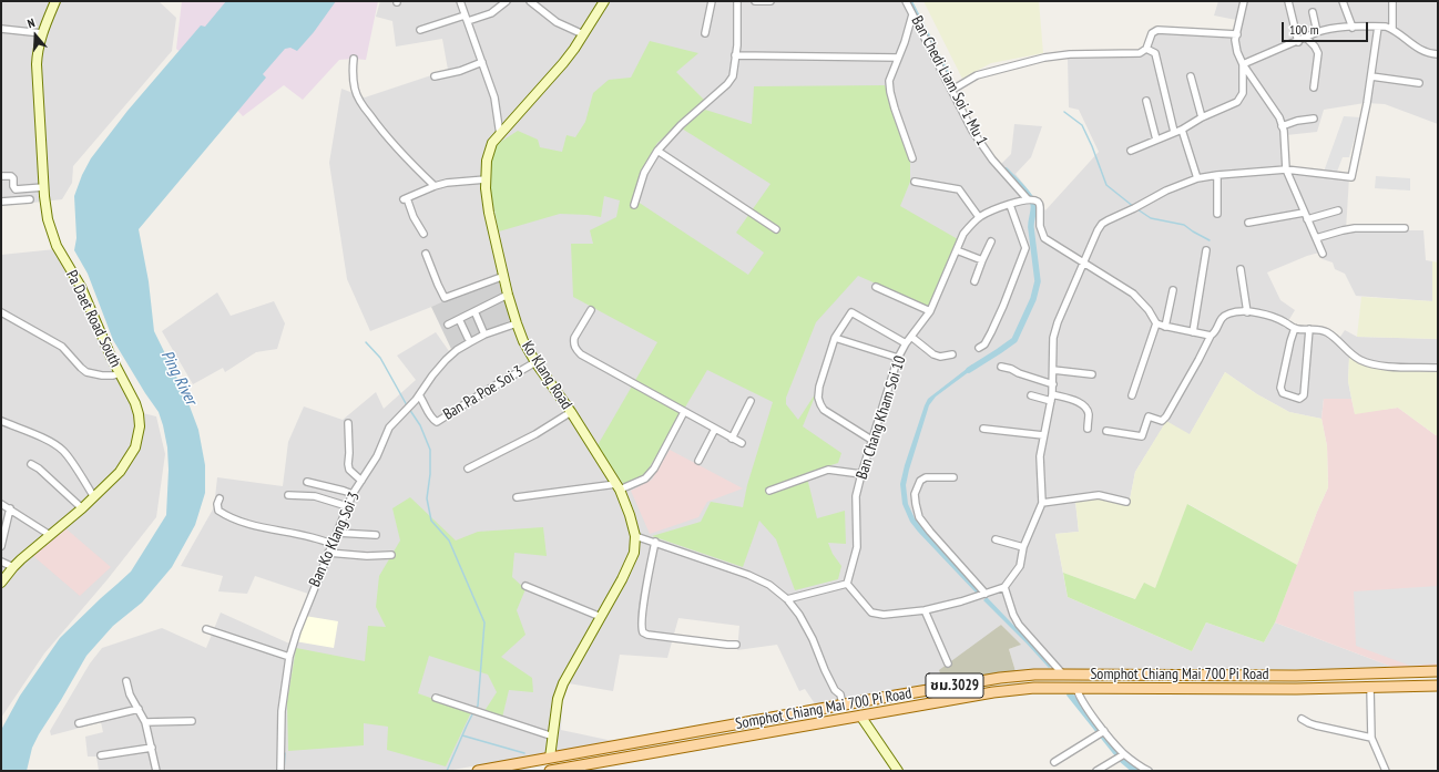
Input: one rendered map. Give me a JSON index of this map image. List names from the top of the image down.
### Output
{
  "streets": {
    "main road": ["Somphot Chiang Mai 700 Pi Road", "ชม.3029"],
    "street": [
      "Ban Chedi Liam Soi 1 Mu 1",
      "Pa Daet Road South",
      "Ko Klang Road",
      "Ban Pa Poe Soi 3",
      "Ban Chang Kham Soi 10",
      "Ban Ko Klang Soi 3"
    ]
  },
  "crossings": [
    ["Ban Chedi Liam Soi 1 Mu 1", "Ban Chang Kham Soi 10"],
    ["Ko Klang Road", "Ban Pa Poe Soi 3"],
    ["Ko Klang Road", "Ban Ko Klang Soi 3"],
    ["Ko Klang Road", "Somphot Chiang Mai 700 Pi Road"],
    ["Ban Pa Poe Soi 3", "Ban Ko Klang Soi 3"]
  ],
  "water": ["Ping River"],
  "scale_bar": "100 m",
  "north": "top"
}
